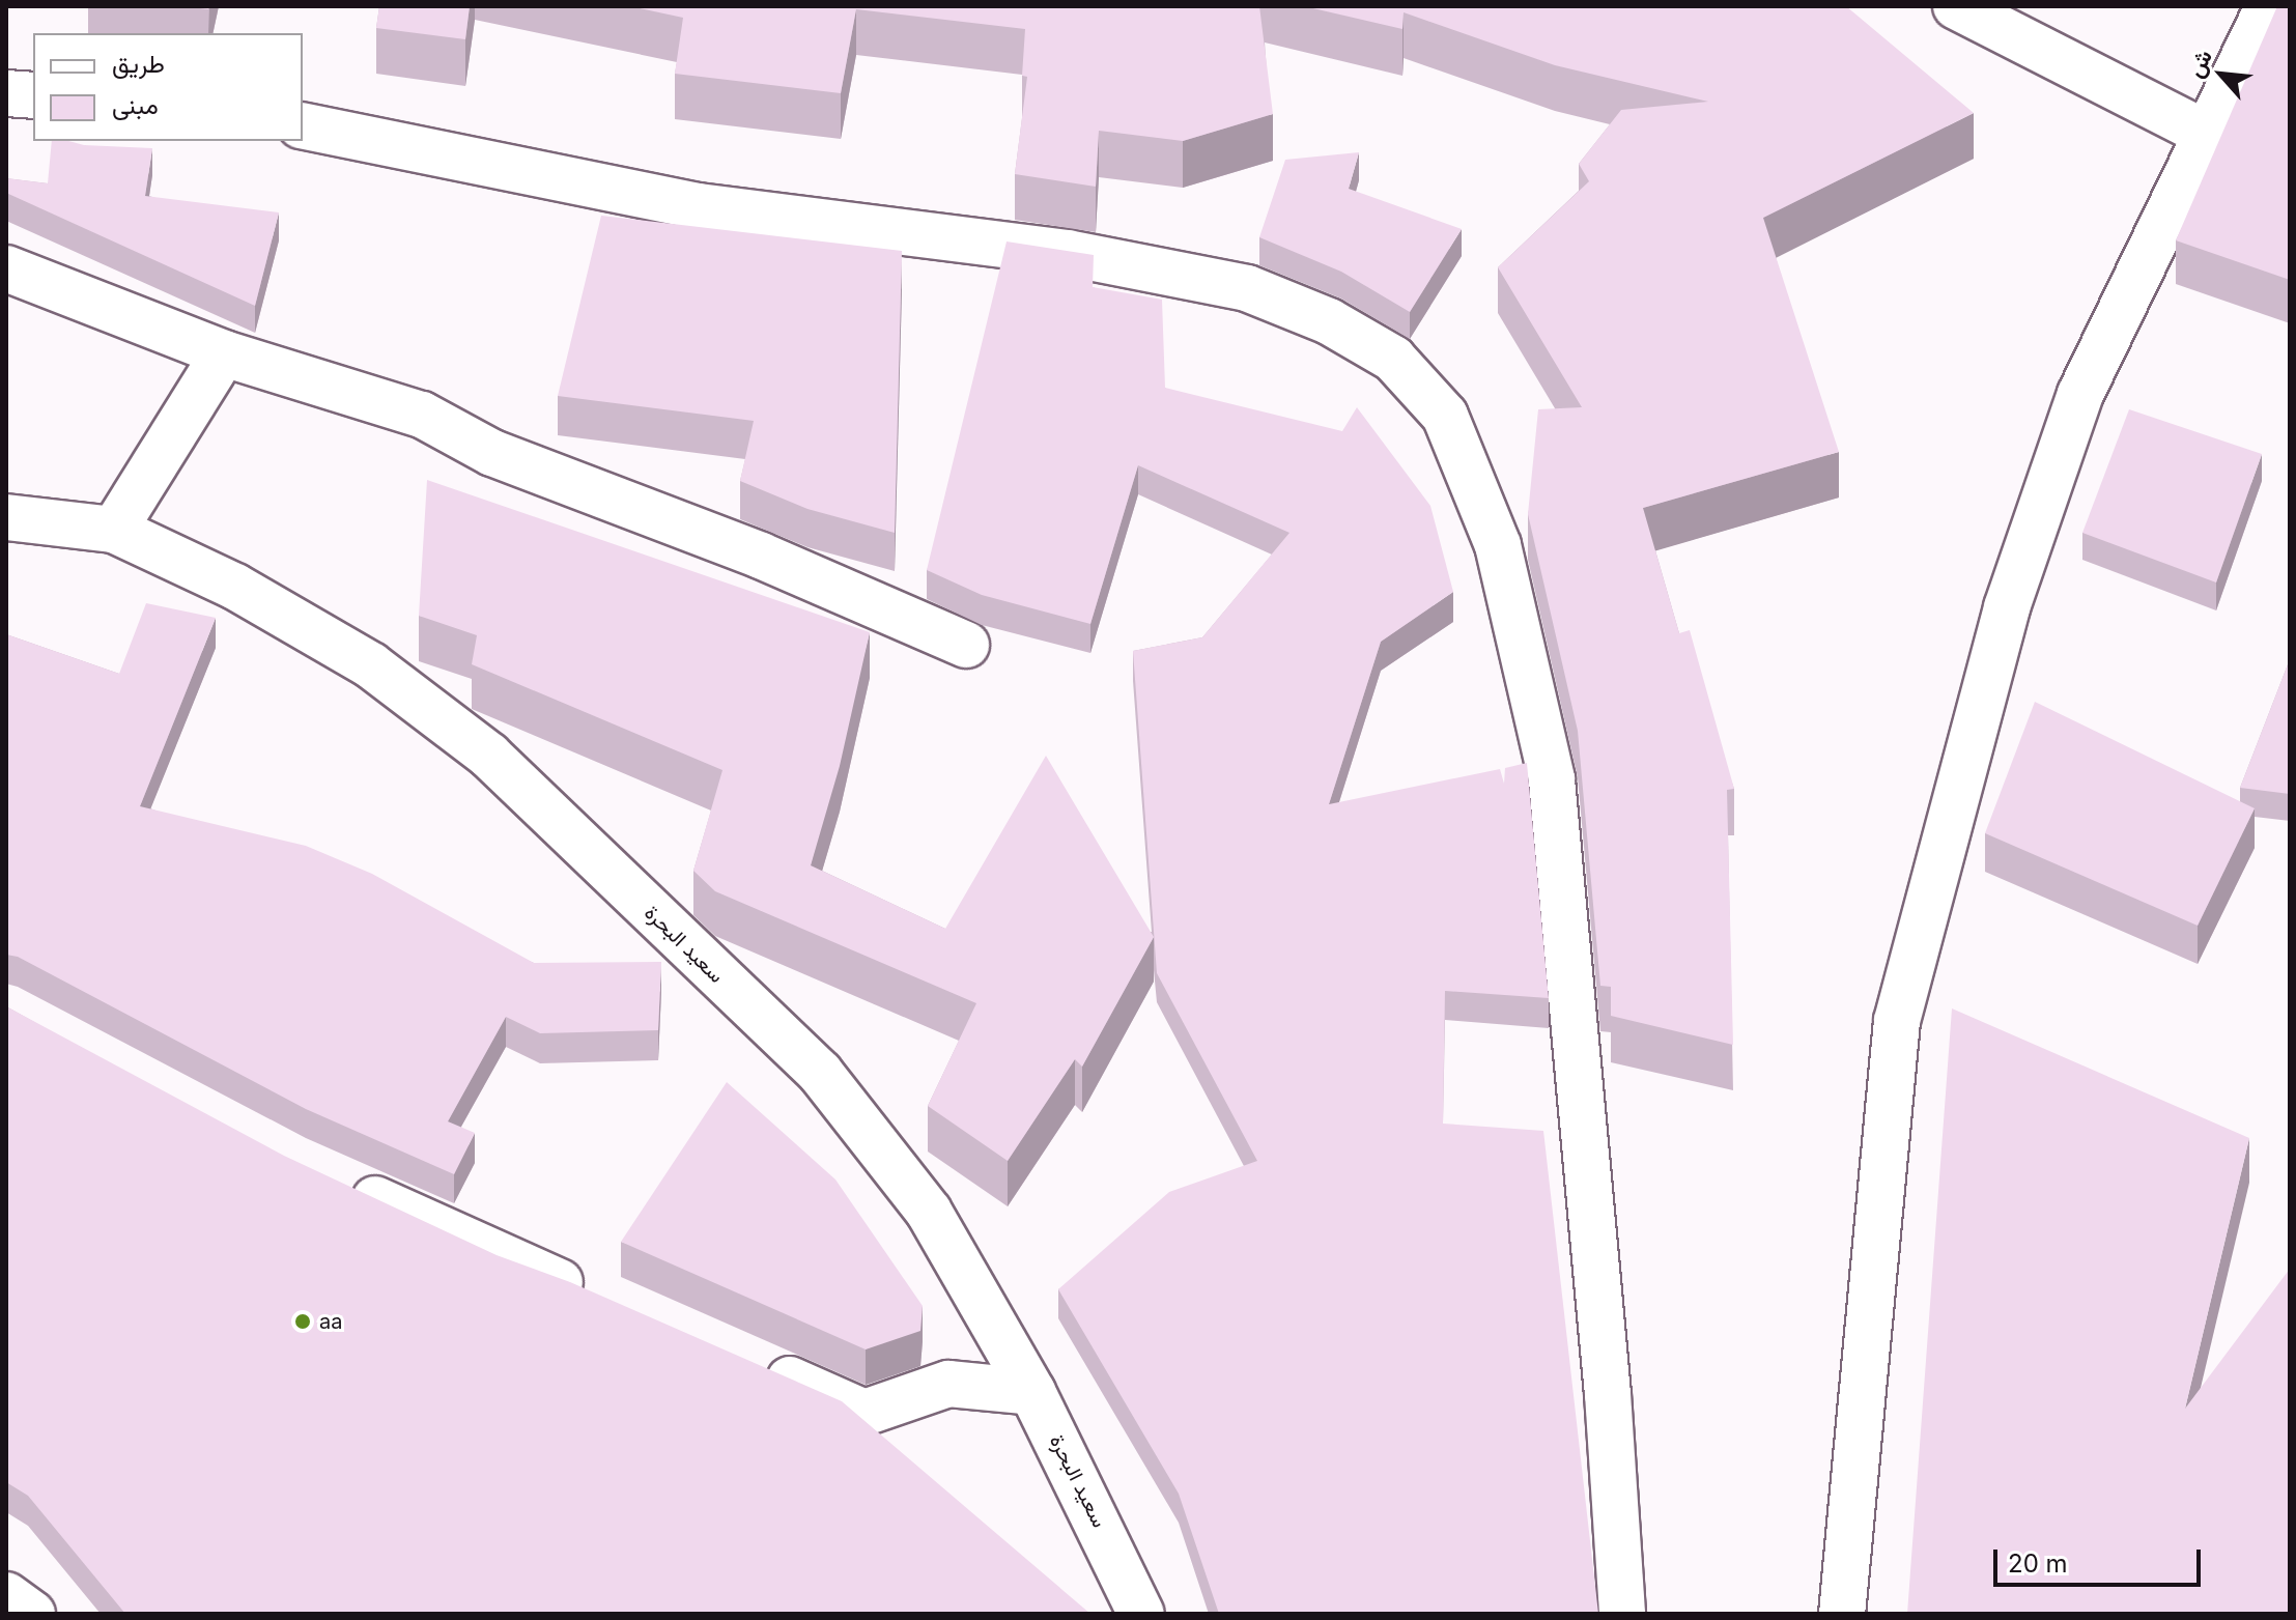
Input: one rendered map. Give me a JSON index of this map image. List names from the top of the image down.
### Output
{
  "streets": {
    "street": ["سعيد البحرة"]
  },
  "places": ["aa"],
  "legend": ["طريق", "مبنى"],
  "scale_bar": "20 m",
  "north": "top left"
}
